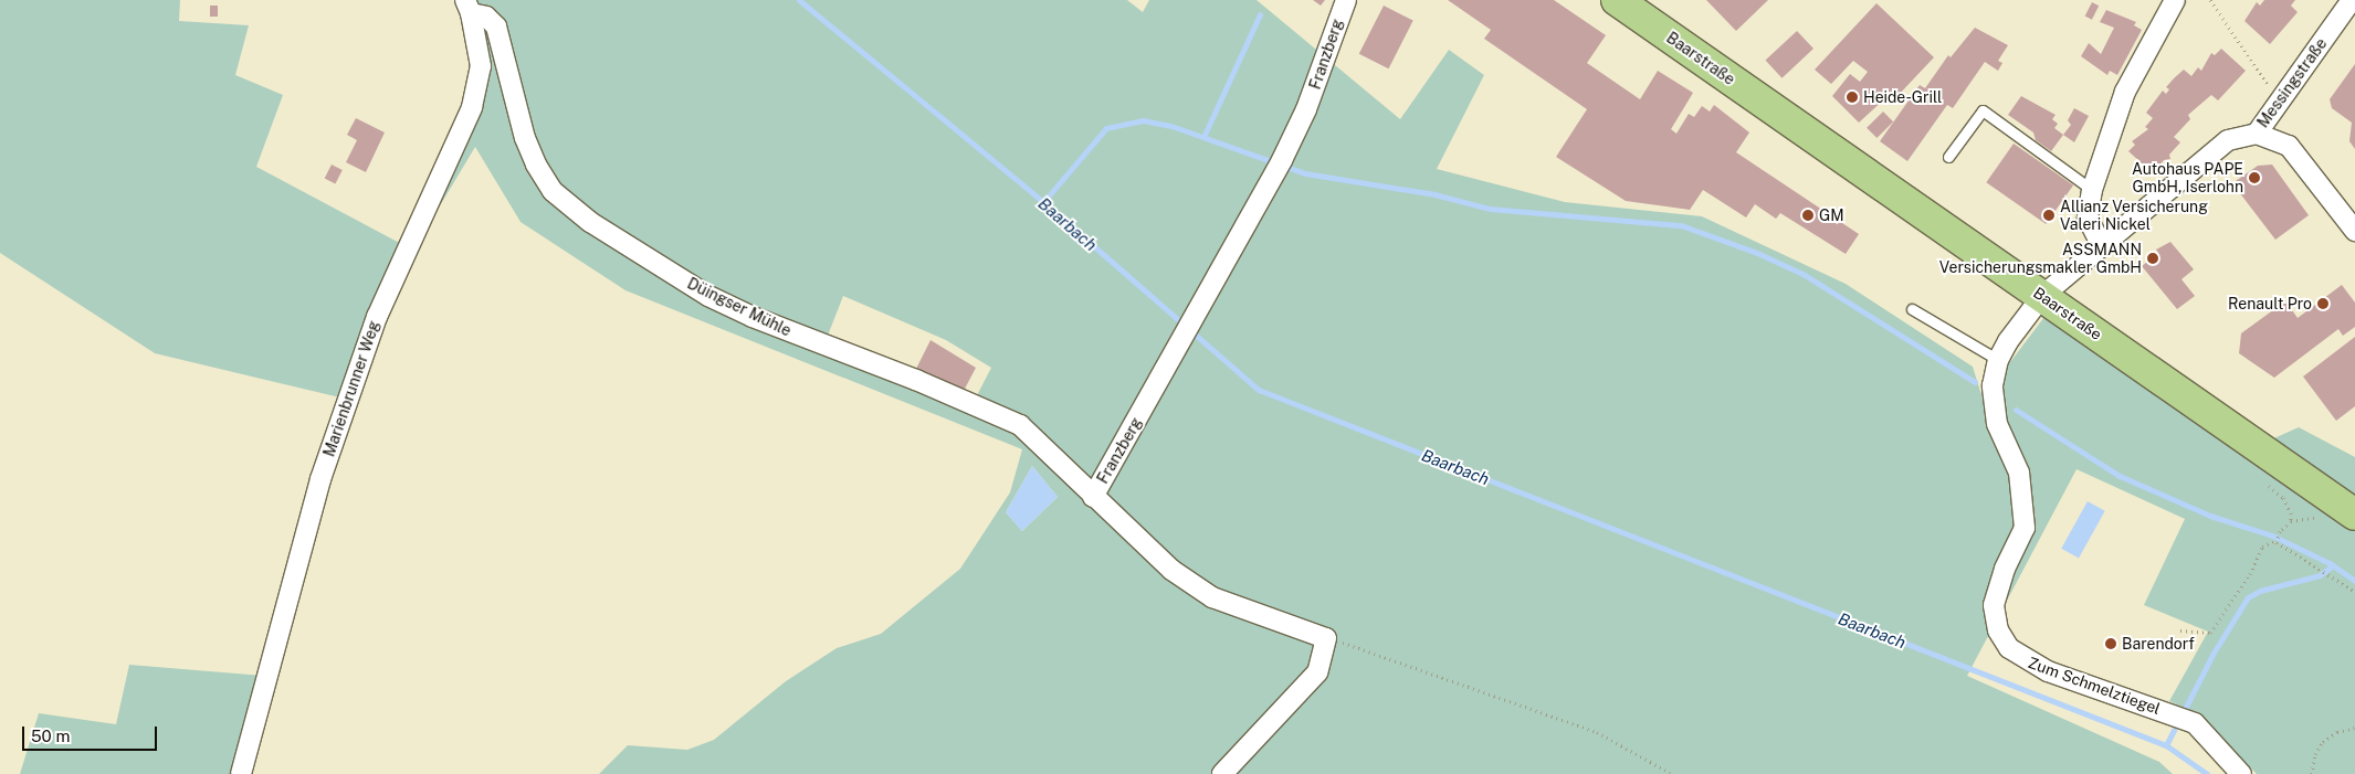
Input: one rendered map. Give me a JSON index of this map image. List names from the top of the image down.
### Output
{
  "streets": {
    "main road": ["Baarstraße"],
    "street": [
      "Franzberg",
      "Messingstraße",
      "Düingser Mühle",
      "Marienbrunner Weg",
      "Zum Schmelztiegel"
    ]
  },
  "crossings": [
    ["Franzberg", "Düingser Mühle"],
    ["Baarstraße", "Messingstraße"],
    ["Baarstraße", "Zum Schmelztiegel"],
    ["Messingstraße", "Zum Schmelztiegel"],
    ["Düingser Mühle", "Marienbrunner Weg"]
  ],
  "water": ["Baarbach"],
  "places": [
    "Heide-Grill",
    "Autohaus PAPE GmbH, Iserlohn",
    "GM",
    "Allianz Versicherung Valeri Nickel",
    "ASSMANN Versicherungsmakler GmbH",
    "Renault Pro",
    "Barendorf"
  ],
  "scale_bar": "50 m"
}
